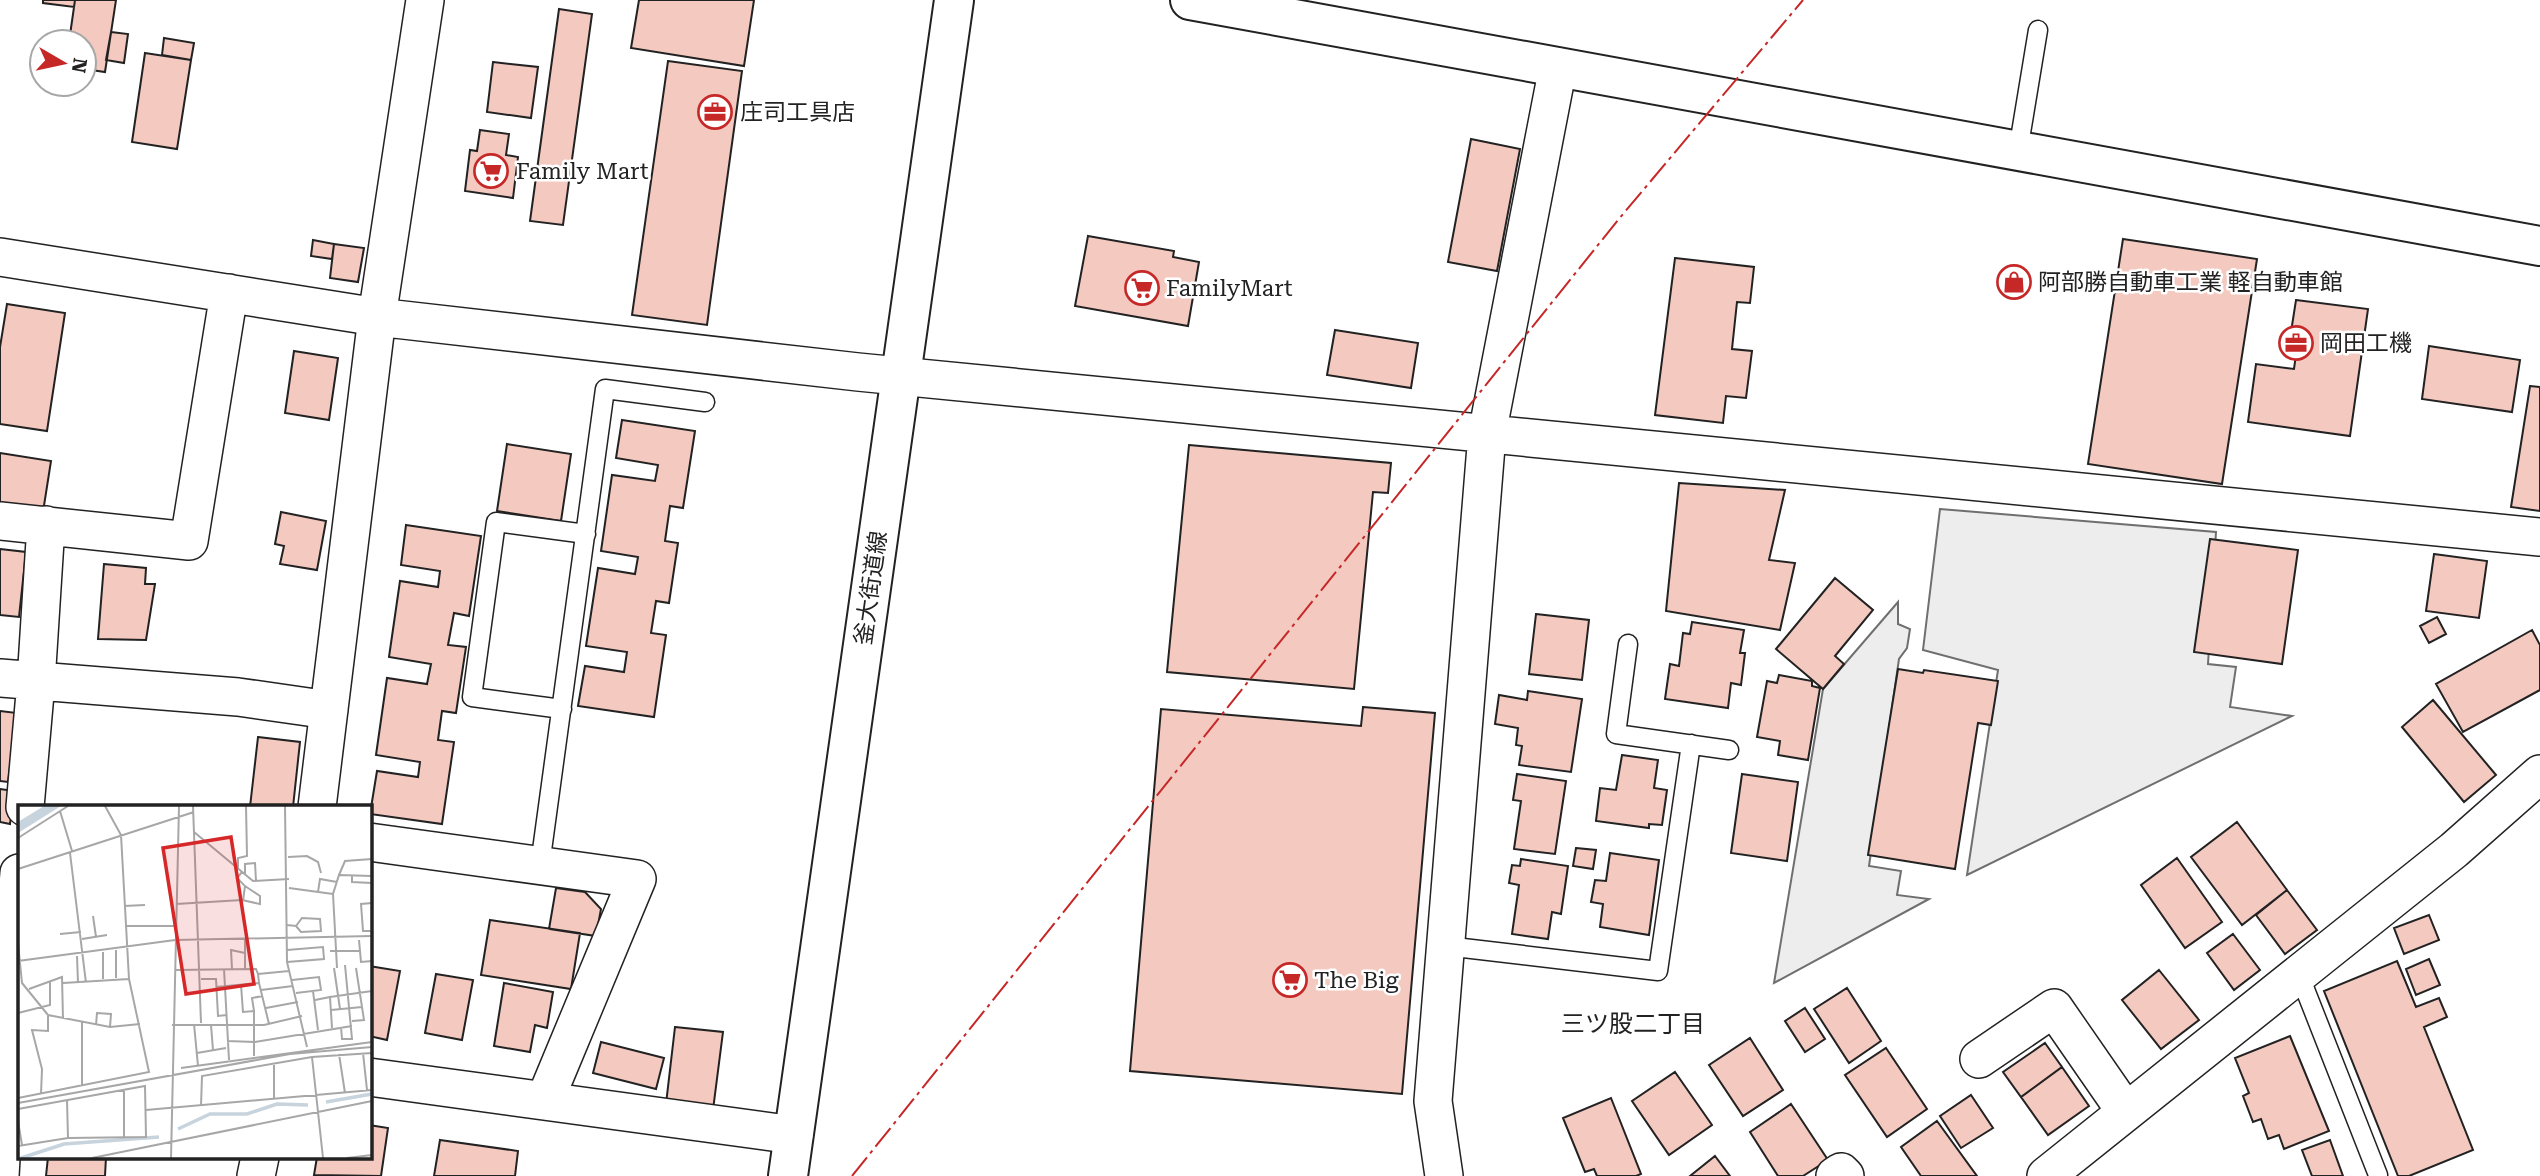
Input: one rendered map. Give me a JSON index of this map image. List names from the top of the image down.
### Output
{
  "streets": {
    "street": ["釜大街道線"]
  },
  "districts": ["三ツ股二丁目"],
  "places": {
    "office": ["庄司工具店", "岡田工機"],
    "supermarket": ["Family Mart", "FamilyMart", "The Big"],
    "shop": ["阿部勝自動車工業 軽自動車館"]
  },
  "north": "right"
}
